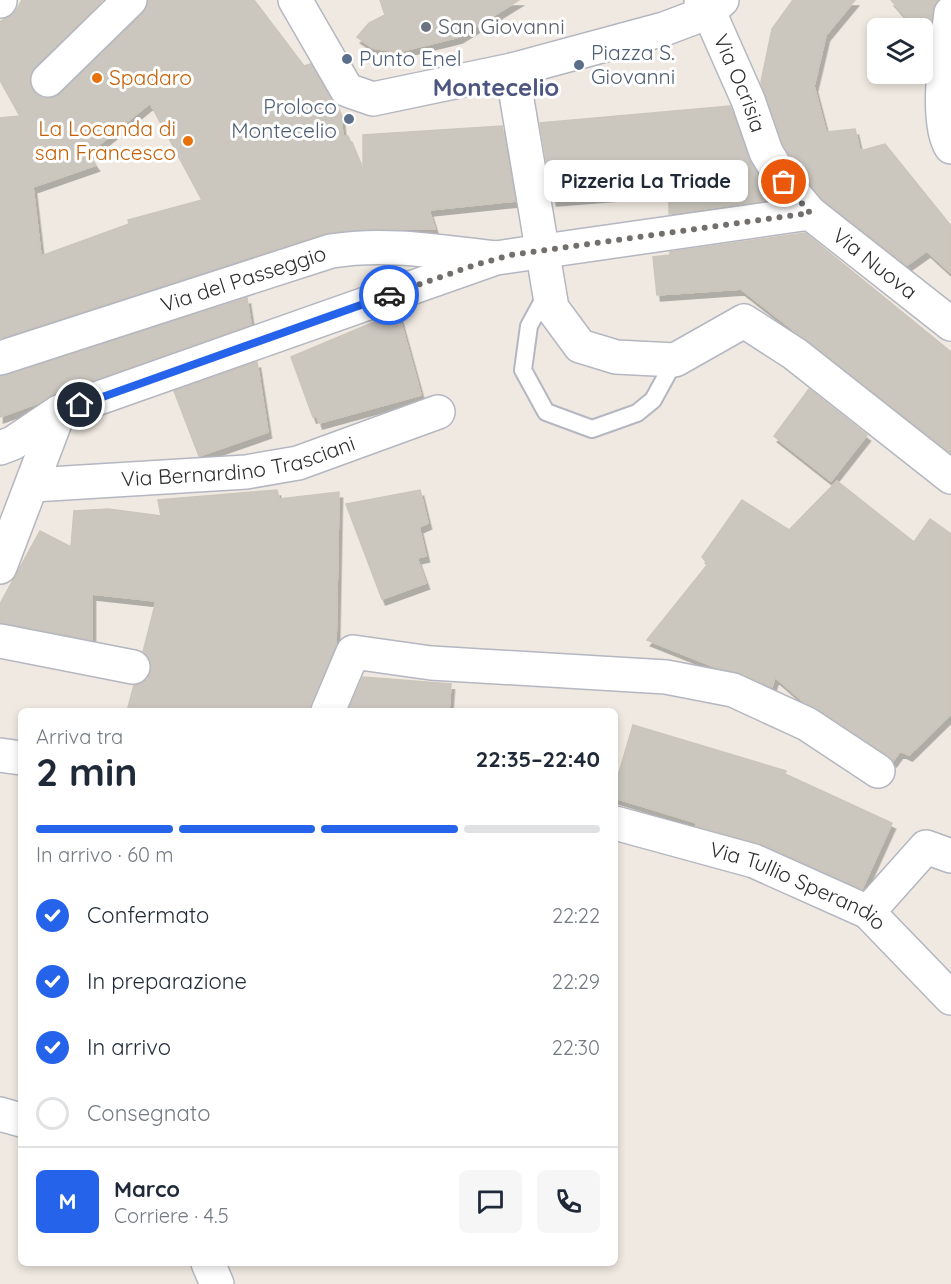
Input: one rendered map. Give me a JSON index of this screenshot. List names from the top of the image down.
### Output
{
  "streets": {
    "street": [
      "Via Ocrisia",
      "Via Nuova",
      "Via del Passeggio",
      "Via Bernardino Trasciani",
      "Via Tullio Sperandio"
    ]
  },
  "crossings": [
    ["Via Ocrisia", "Via Nuova"],
    ["Via Nuova", "Via del Passeggio"]
  ],
  "districts": ["Montecelio"],
  "places": [
    "San Giovanni",
    "Punto Enel",
    "Piazza S. Giovanni",
    "Spadaro",
    "Proloco Montecelio",
    "La Locanda di san Francesco",
    "Pizzeria La Triade"
  ],
  "page": {
    "bubble": "Pizzeria La Triade",
    "heading": ["2 min", "Arriva tra", "22:35–22:40"],
    "panel": ["Marco", "Corriere · 4.5"],
    "bar": "In arrivo · 60 m",
    "list": [
      ["Confermato", "22:22"],
      ["In preparazione", "22:29"],
      ["In arrivo", "22:30"],
      "Consegnato"
    ],
    "round": "M"
  }
}
